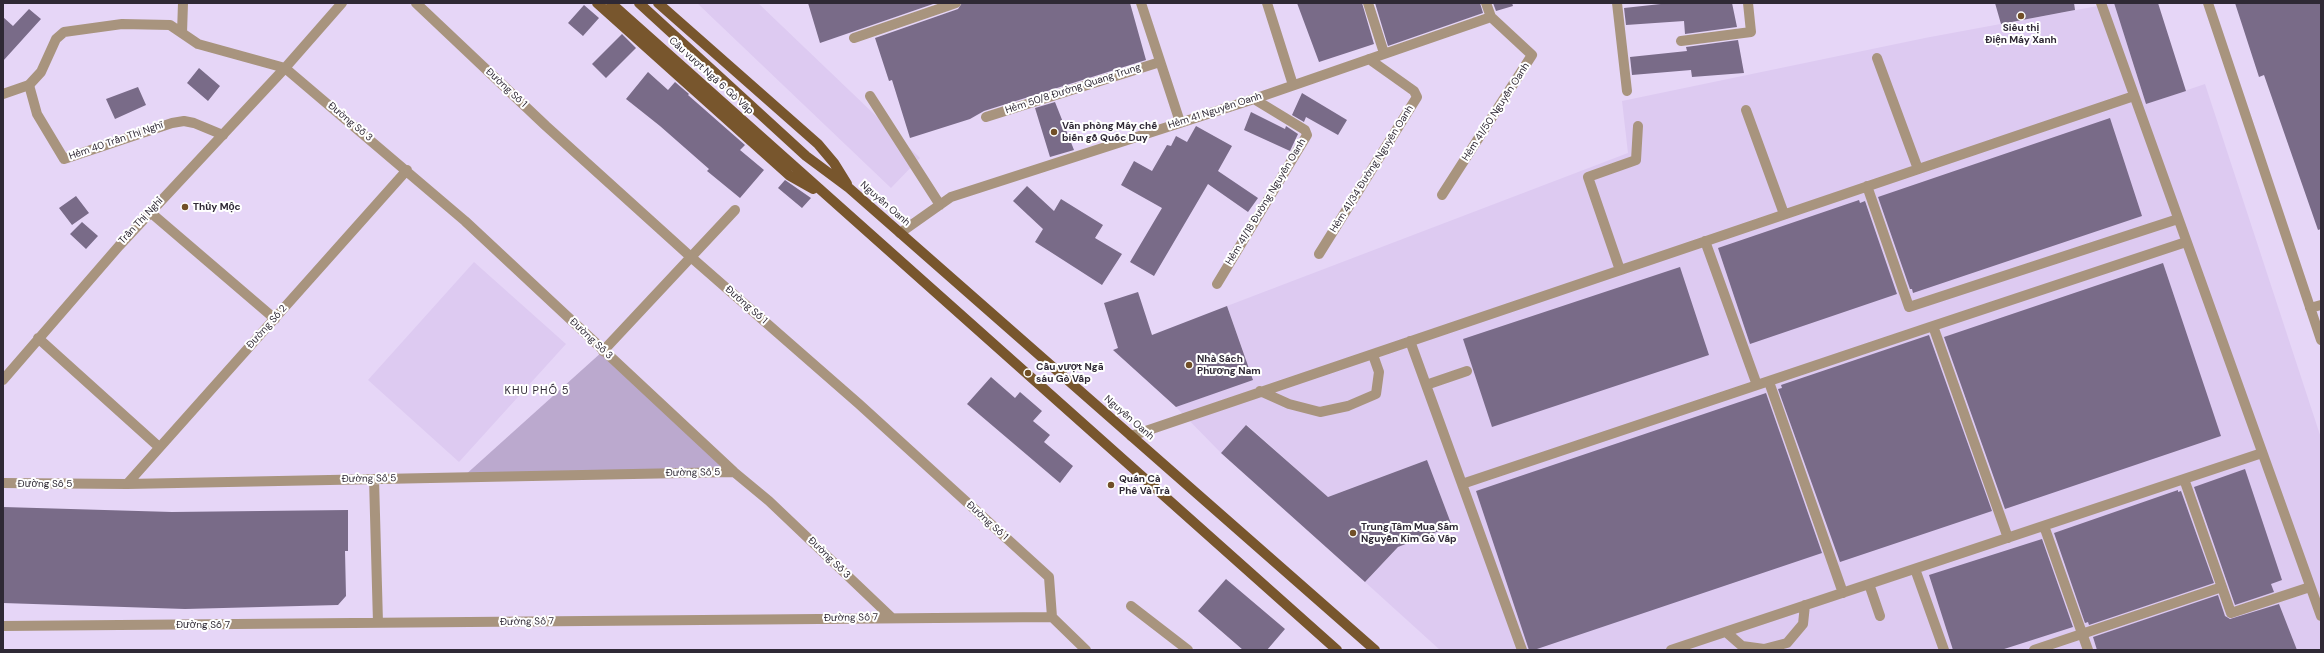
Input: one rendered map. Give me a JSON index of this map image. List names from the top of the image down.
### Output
{
  "streets": {
    "main road": ["Cầu vượt Ngã 6 Gò Vấp", "Nguyễn Oanh"],
    "street": [
      "Đường Số 1",
      "Hẻm 50/8 Đường Quang Trung",
      "Hẻm 41 Nguyễn Oanh",
      "Hẻm 41/50 Nguyễn Oanh",
      "Đường Số 3",
      "Hẻm 40 Trần Thị Nghĩ",
      "Hẻm 41/34 Đường Nguyễn Oanh",
      "Hẻm 41/18 Đường Nguyễn Oanh",
      "Trần Thị Nghỉ",
      "Đường Số 2",
      "Đường Số 5",
      "Đường Số 7"
    ]
  },
  "crossings": [
    ["Cầu vượt Ngã 6 Gò Vấp", "Nguyễn Oanh"],
    ["Đường Số 1", "Đường Số 7"],
    ["Hẻm 41 Nguyễn Oanh", "Hẻm 41/50 Nguyễn Oanh"],
    ["Hẻm 41 Nguyễn Oanh", "Hẻm 41/34 Đường Nguyễn Oanh"],
    ["Hẻm 41 Nguyễn Oanh", "Hẻm 41/18 Đường Nguyễn Oanh"],
    ["Hẻm 41 Nguyễn Oanh", "Nguyễn Oanh"],
    ["Đường Số 3", "Trần Thị Nghỉ"],
    ["Đường Số 3", "Đường Số 2"],
    ["Đường Số 3", "Đường Số 5"],
    ["Đường Số 3", "Đường Số 7"],
    ["Hẻm 40 Trần Thị Nghĩ", "Trần Thị Nghỉ"],
    ["Đường Số 2", "Đường Số 5"]
  ],
  "districts": ["KHU PHỐ 5"],
  "places": [
    "Siêu thị Điện Máy Xanh",
    "Văn phòng Máy chế biến gỗ Quốc Duy",
    "Thủy Mộc",
    "Nhà Sách Phương Nam",
    "Cầu vượt Ngã sáu Gò Vấp",
    "Quán Cà Phê Và Trà",
    "Trung Tâm Mua Sắm Nguyễn Kim Gò Vấp"
  ]
}
